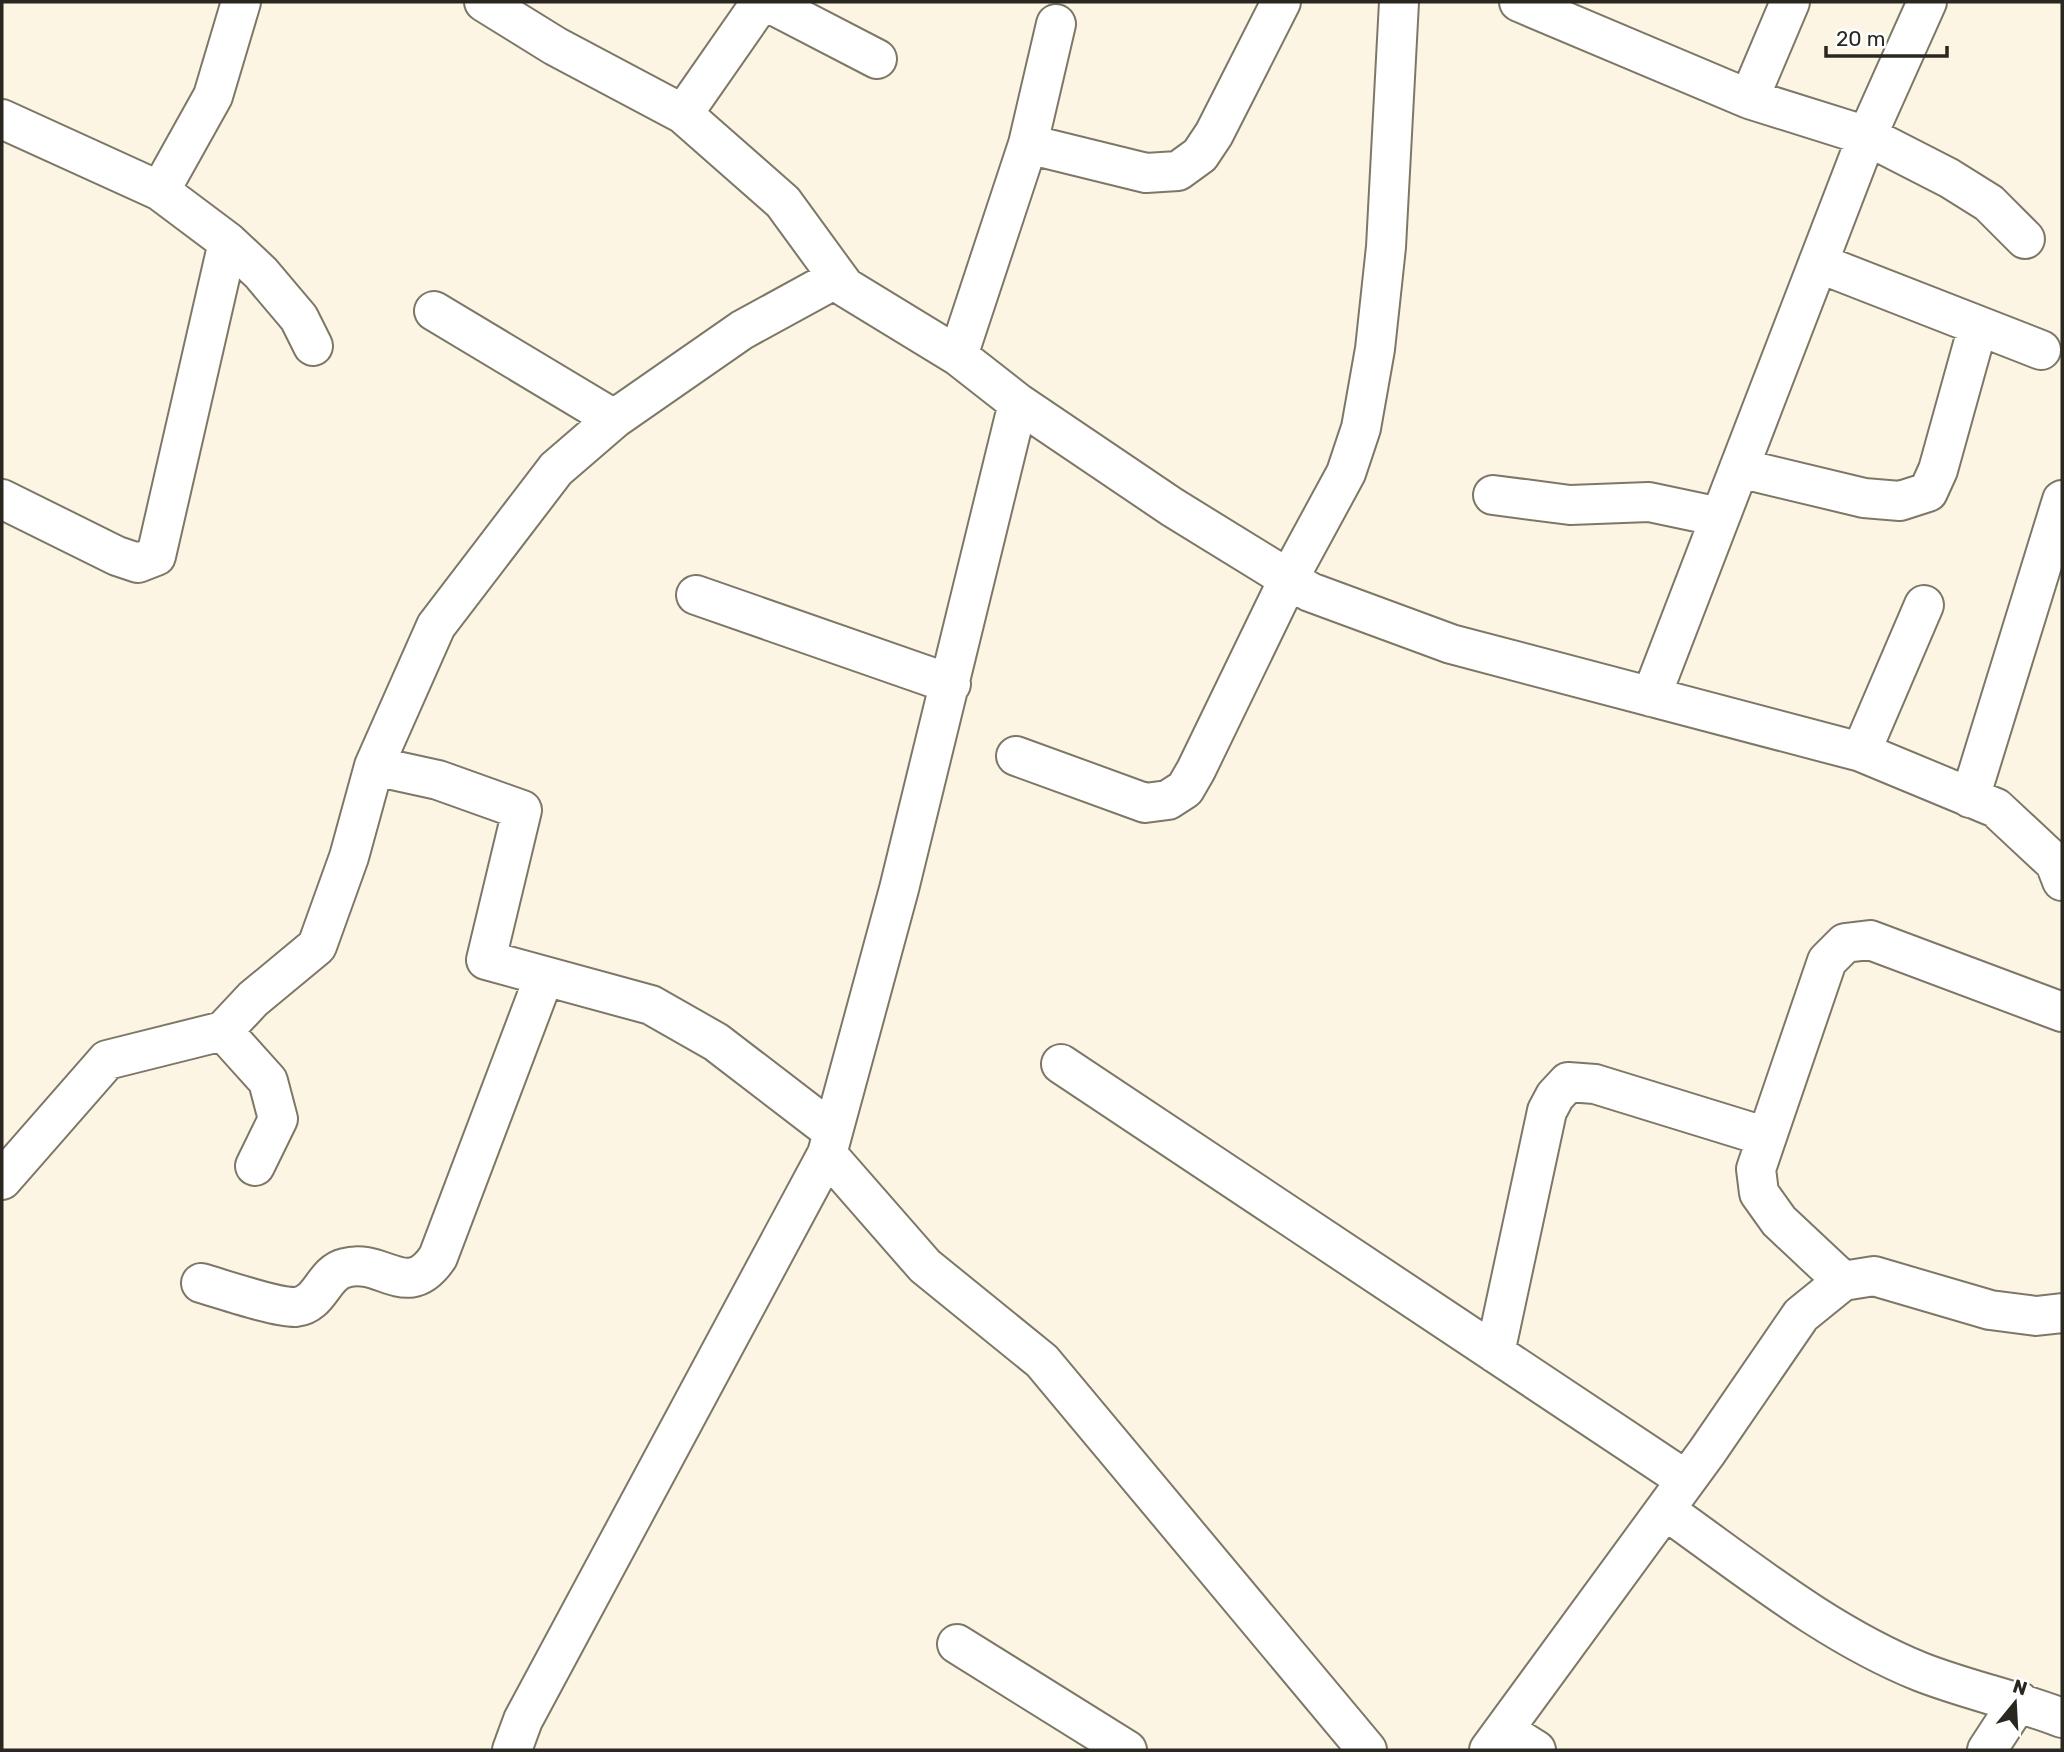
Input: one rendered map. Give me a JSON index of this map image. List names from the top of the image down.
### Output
{
  "scale_bar": "20 m",
  "north": "top"
}
